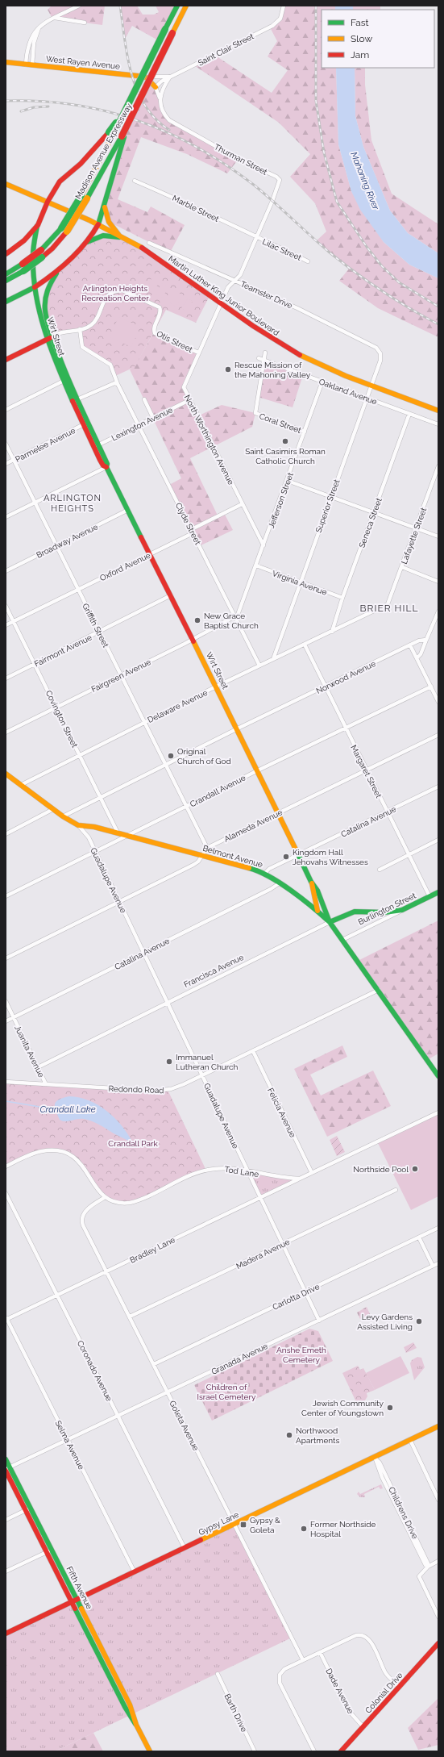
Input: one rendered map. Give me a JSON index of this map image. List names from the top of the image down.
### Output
{
  "streets": {
    "main road": [
      "West Rayen Avenue",
      "Madison Avenue Expressway",
      "Martin Luther King Junior Boulevard",
      "Wirt Street",
      "Belmont Avenue",
      "Burlington Street",
      "Francisca Avenue",
      "Gypsy Lane",
      "Fifth Avenue",
      "Colonial Drive"
    ],
    "street": [
      "Saint Clair Street",
      "Thurman Street",
      "Marble Street",
      "Lilac Street",
      "Teamster Drive",
      "Otis Street",
      "Oakland Avenue",
      "Coral Street",
      "Lexington Avenue",
      "North Worthington Avenue",
      "Parmelee Avenue",
      "Jefferson Street",
      "Superior Street",
      "Seneca Street",
      "Clyde Street",
      "Lafayette Street",
      "Broadway Avenue",
      "Oxford Avenue",
      "Virginia Avenue",
      "Griffith Street",
      "Fairmont Avenue",
      "Fairgreen Avenue",
      "Norwood Avenue",
      "Delaware Avenue",
      "Covington Street",
      "Margaret Street",
      "Crandall Avenue",
      "Catalina Avenue",
      "Alameda Avenue",
      "Guadalupe Avenue",
      "Juanita Avenue",
      "Redondo Road",
      "Felicia Avenue",
      "Tod Lane",
      "Bradley Lane",
      "Madera Avenue",
      "Carlotta Drive",
      "Granada Avenue",
      "Coronado Avenue",
      "Goleta Avenue",
      "Selma Avenue",
      "Childrens Drive",
      "Dade Avenue",
      "Barth Drive"
    ]
  },
  "crossings": [
    ["Saint Clair Street", "West Rayen Avenue"],
    ["Madison Avenue Expressway", "Wirt Street"],
    ["Thurman Street", "North Worthington Avenue"],
    ["Marble Street", "Lilac Street"],
    ["Marble Street", "North Worthington Avenue"],
    ["Lilac Street", "North Worthington Avenue"],
    ["Teamster Drive", "North Worthington Avenue"],
    ["Teamster Drive", "Superior Street"],
    ["Martin Luther King Junior Boulevard", "Wirt Street"],
    ["Martin Luther King Junior Boulevard", "North Worthington Avenue"],
    ["Martin Luther King Junior Boulevard", "Superior Street"],
    ["Wirt Street", "Otis Street"],
    ["Wirt Street", "Lexington Avenue"],
    ["Wirt Street", "Parmelee Avenue"],
    ["Wirt Street", "Broadway Avenue"],
    ["Wirt Street", "Oxford Avenue"],
    ["Wirt Street", "Fairmont Avenue"],
    ["Wirt Street", "Fairgreen Avenue"],
    ["Wirt Street", "Norwood Avenue"],
    ["Wirt Street", "Delaware Avenue"],
    ["Wirt Street", "Crandall Avenue"],
    ["Wirt Street", "Catalina Avenue"],
    ["Wirt Street", "Alameda Avenue"],
    ["Wirt Street", "Belmont Avenue"],
    ["Wirt Street", "Francisca Avenue"],
    ["Otis Street", "North Worthington Avenue"],
    ["Otis Street", "Clyde Street"],
    ["Oakland Avenue", "Coral Street"],
    ["Oakland Avenue", "Jefferson Street"],
    ["Oakland Avenue", "Superior Street"],
    ["Oakland Avenue", "Seneca Street"],
    ["Coral Street", "Jefferson Street"],
    ["Lexington Avenue", "North Worthington Avenue"],
    ["Lexington Avenue", "Clyde Street"],
    ["North Worthington Avenue", "Jefferson Street"],
    ["North Worthington Avenue", "Oxford Avenue"],
    ["Parmelee Avenue", "Griffith Street"],
    ["Jefferson Street", "Clyde Street"],
    ["Jefferson Street", "Virginia Avenue"],
    ["Jefferson Street", "Fairgreen Avenue"],
    ["Superior Street", "Virginia Avenue"],
    ["Superior Street", "Delaware Avenue"],
    ["Seneca Street", "Virginia Avenue"],
    ["Seneca Street", "Delaware Avenue"],
    ["Clyde Street", "Oxford Avenue"],
    ["Clyde Street", "Fairgreen Avenue"],
    ["Clyde Street", "Delaware Avenue"],
    ["Lafayette Street", "Delaware Avenue"],
    ["Broadway Avenue", "Griffith Street"],
    ["Oxford Avenue", "Griffith Street"],
    ["Oxford Avenue", "Covington Street"],
    ["Griffith Street", "Fairmont Avenue"],
    ["Griffith Street", "Fairgreen Avenue"],
    ["Griffith Street", "Norwood Avenue"],
    ["Griffith Street", "Delaware Avenue"],
    ["Griffith Street", "Crandall Avenue"],
    ["Griffith Street", "Alameda Avenue"],
    ["Fairmont Avenue", "Covington Street"],
    ["Fairgreen Avenue", "Covington Street"],
    ["Norwood Avenue", "Covington Street"],
    ["Norwood Avenue", "Margaret Street"],
    ["Delaware Avenue", "Covington Street"],
    ["Delaware Avenue", "Margaret Street"],
    ["Delaware Avenue", "Belmont Avenue"],
    ["Covington Street", "Belmont Avenue"],
    ["Margaret Street", "Crandall Avenue"],
    ["Margaret Street", "Catalina Avenue"],
    ["Margaret Street", "Alameda Avenue"],
    ["Margaret Street", "Burlington Street"],
    ["Crandall Avenue", "Belmont Avenue"],
    ["Crandall Avenue", "Guadalupe Avenue"],
    ["Catalina Avenue", "Belmont Avenue"],
    ["Catalina Avenue", "Guadalupe Avenue"],
    ["Catalina Avenue", "Juanita Avenue"],
    ["Belmont Avenue", "Guadalupe Avenue"],
    ["Belmont Avenue", "Burlington Street"],
    ["Belmont Avenue", "Francisca Avenue"],
    ["Belmont Avenue", "Redondo Road"],
    ["Guadalupe Avenue", "Francisca Avenue"],
    ["Guadalupe Avenue", "Redondo Road"],
    ["Guadalupe Avenue", "Tod Lane"],
    ["Guadalupe Avenue", "Bradley Lane"],
    ["Guadalupe Avenue", "Madera Avenue"],
    ["Guadalupe Avenue", "Carlotta Drive"],
    ["Guadalupe Avenue", "Granada Avenue"],
    ["Burlington Street", "Francisca Avenue"],
    ["Francisca Avenue", "Juanita Avenue"],
    ["Juanita Avenue", "Redondo Road"],
    ["Redondo Road", "Felicia Avenue"],
    ["Felicia Avenue", "Tod Lane"],
    ["Tod Lane", "Bradley Lane"],
    ["Tod Lane", "Goleta Avenue"],
    ["Bradley Lane", "Coronado Avenue"],
    ["Bradley Lane", "Goleta Avenue"],
    ["Bradley Lane", "Selma Avenue"],
    ["Madera Avenue", "Goleta Avenue"],
    ["Carlotta Drive", "Goleta Avenue"],
    ["Granada Avenue", "Coronado Avenue"],
    ["Granada Avenue", "Goleta Avenue"],
    ["Granada Avenue", "Selma Avenue"],
    ["Granada Avenue", "Fifth Avenue"],
    ["Coronado Avenue", "Gypsy Lane"],
    ["Goleta Avenue", "Gypsy Lane"],
    ["Selma Avenue", "Gypsy Lane"],
    ["Childrens Drive", "Gypsy Lane"],
    ["Gypsy Lane", "Fifth Avenue"],
    ["Dade Avenue", "Colonial Drive"]
  ],
  "districts": ["ARLINGTON HEIGHTS", "BRIER HILL"],
  "water": ["Mahoning River", "Crandall Lake"],
  "parks": [
    "Arlington Heights Recreation Center",
    "Crandall Park",
    "Anshe Emeth Cemetery",
    "Children of Israel Cemetery"
  ],
  "places": {
    "other": [
      "Rescue Mission of the Mahoning Valley",
      "Saint Casimirs Roman Catholic Church",
      "New Grace Baptist Church",
      "Original Church of God",
      "Kingdom Hall Jehovahs Witnesses",
      "Immanuel Lutheran Church",
      "Northside Pool",
      "Levy Gardens Assisted Living",
      "Jewish Community Center of Youngstown",
      "Northwood Apartments",
      "Former Northside Hospital"
    ],
    "transit": ["Gypsy & Goleta"]
  },
  "legend": ["Fast", "Slow", "Jam"]
}
